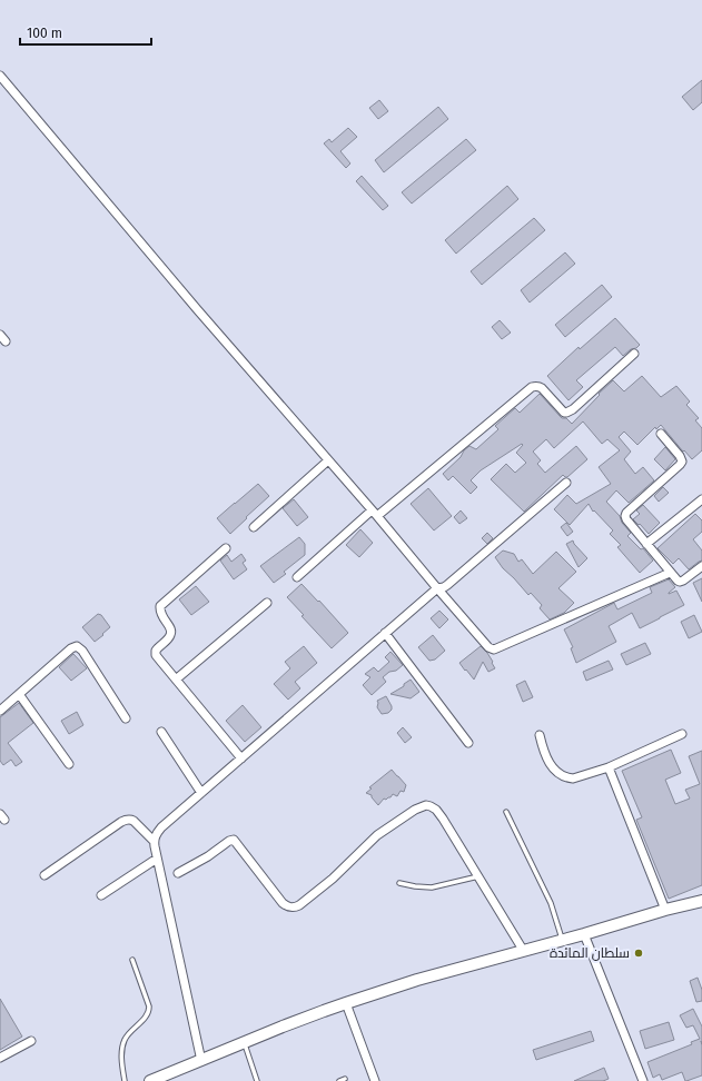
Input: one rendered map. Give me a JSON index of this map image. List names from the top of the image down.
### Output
{
  "places": ["سلطان المائدة"],
  "scale_bar": "100 m"
}
